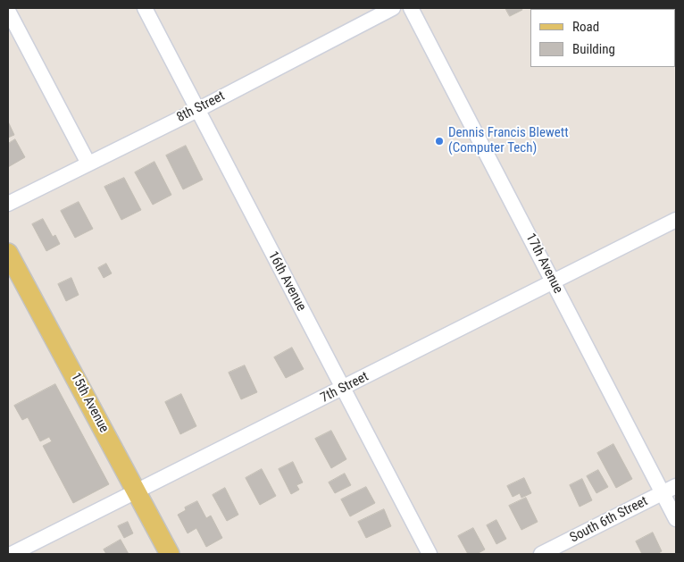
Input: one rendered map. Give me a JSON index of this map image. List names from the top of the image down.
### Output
{
  "streets": {
    "main road": ["15th Avenue"],
    "street": [
      "8th Street",
      "17th Avenue",
      "16th Avenue",
      "7th Street",
      "South 6th Street"
    ]
  },
  "crossings": [
    ["8th Street", "16th Avenue"],
    ["17th Avenue", "7th Street"],
    ["17th Avenue", "South 6th Street"],
    ["16th Avenue", "7th Street"],
    ["7th Street", "15th Avenue"]
  ],
  "places": ["Dennis Francis Blewett (Computer Tech)"],
  "legend": ["Road", "Building"]
}
